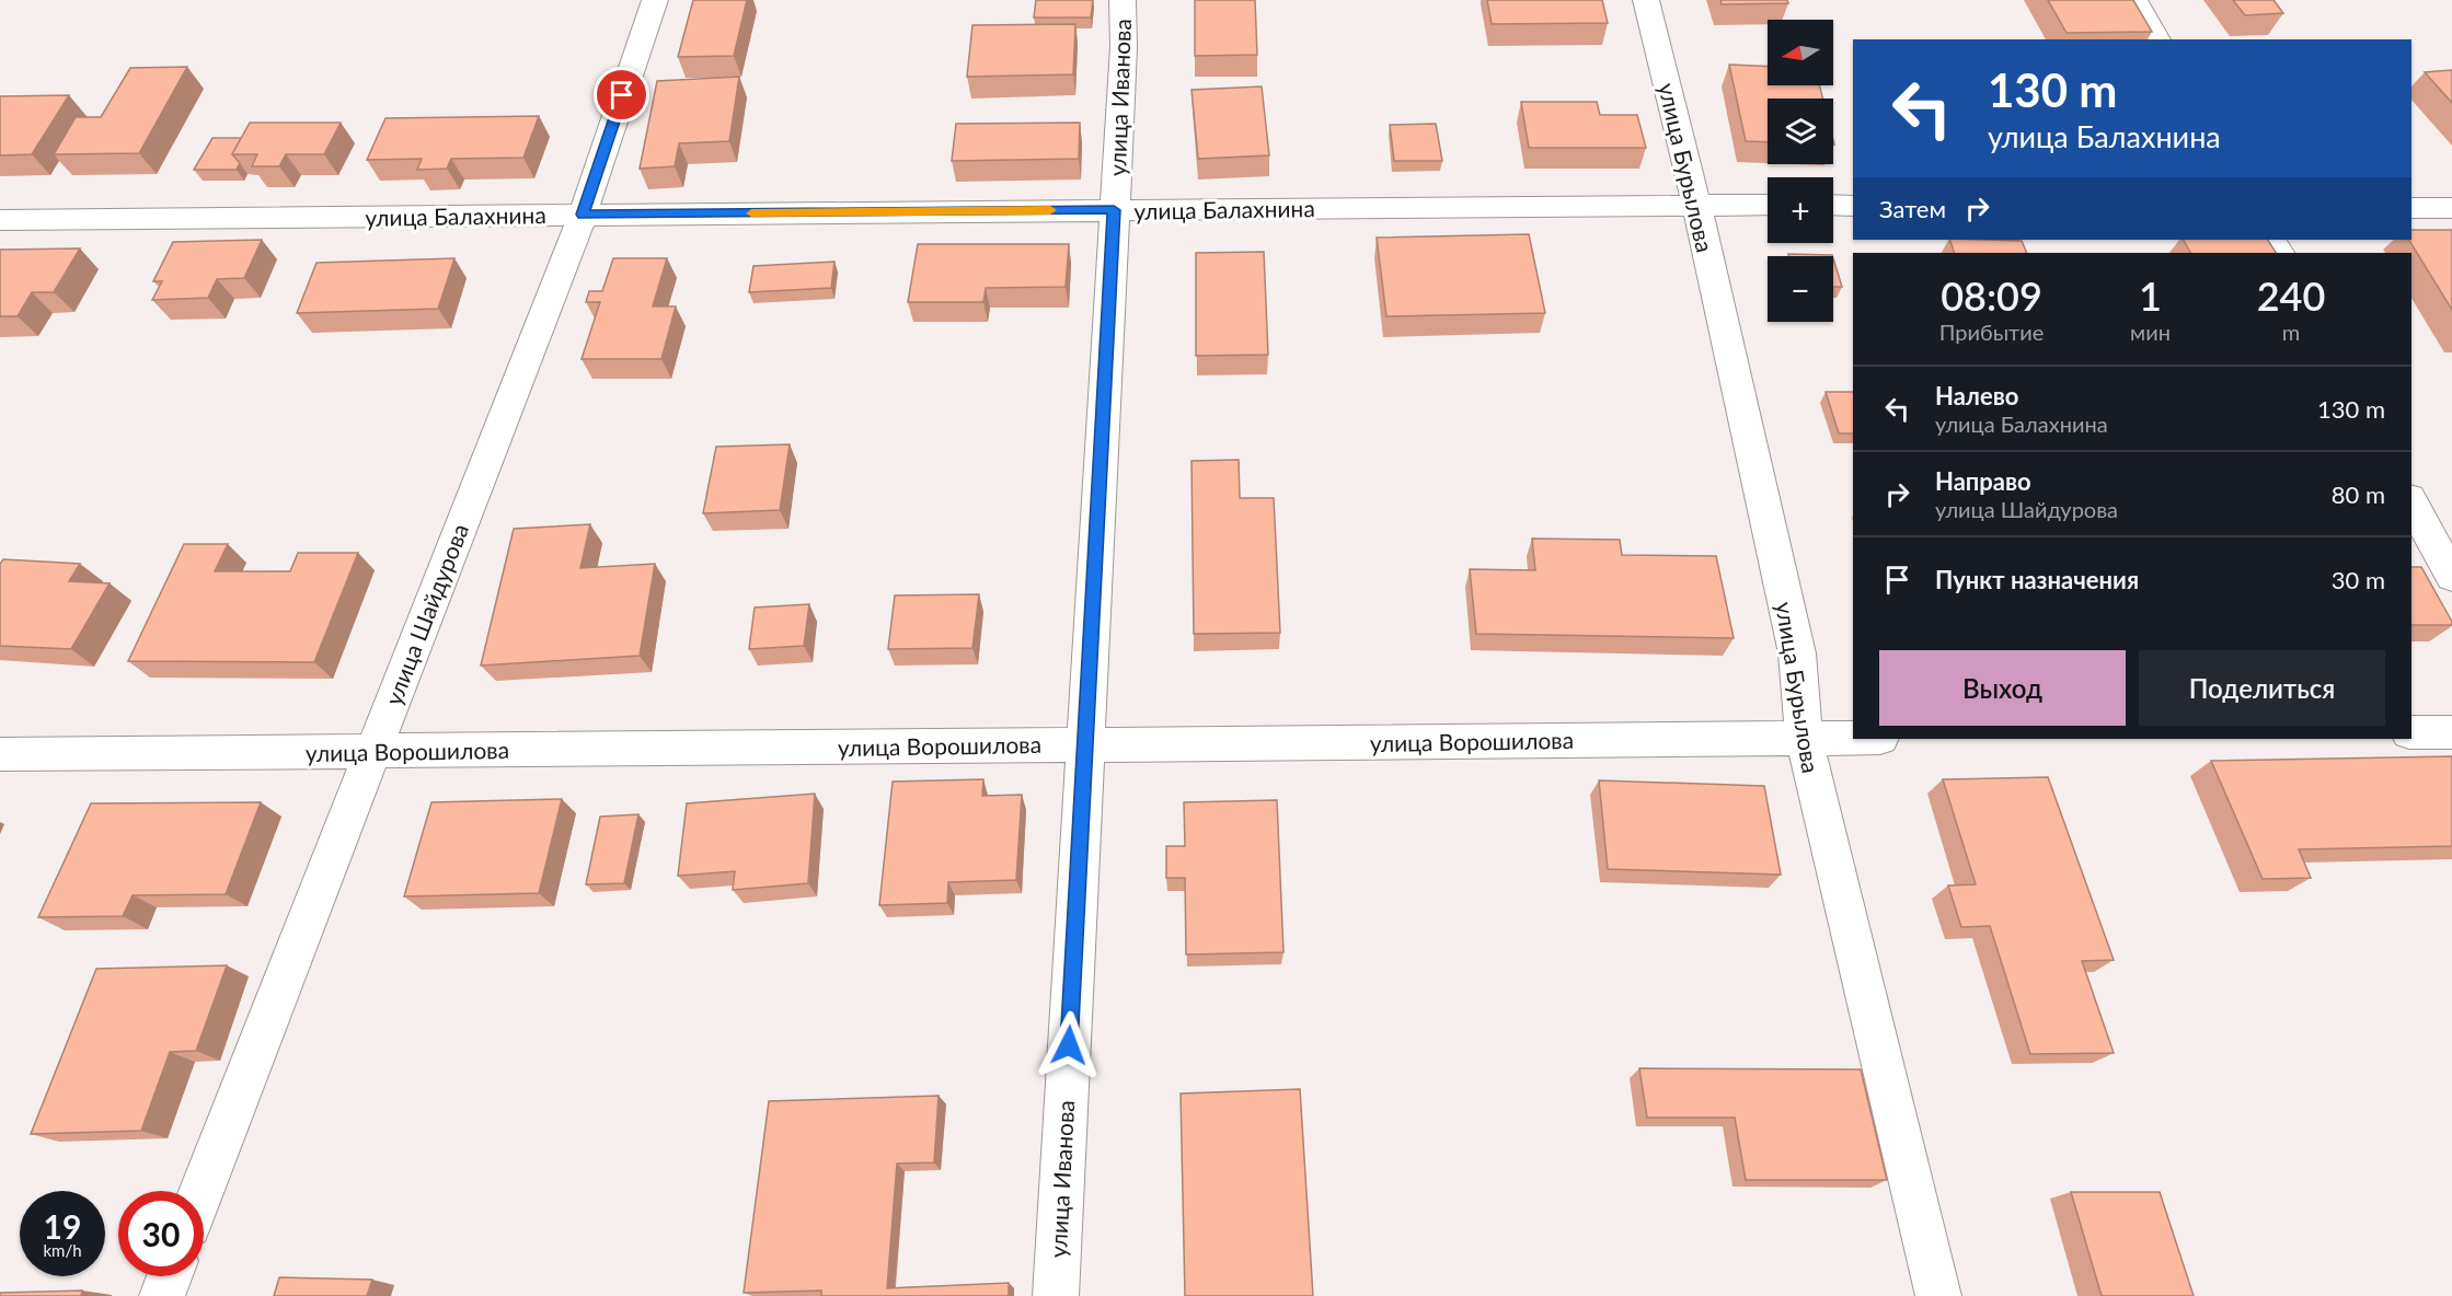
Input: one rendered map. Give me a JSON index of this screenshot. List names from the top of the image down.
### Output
{
  "streets": {
    "street": [
      "улица Иванова",
      "улица Бурылова",
      "улица Балахнина",
      "улица Шайдурова",
      "улица Ворошилова"
    ]
  },
  "crossings": [
    ["улица Иванова", "улица Балахнина"],
    ["улица Иванова", "улица Ворошилова"],
    ["улица Бурылова", "улица Балахнина"],
    ["улица Бурылова", "улица Ворошилова"],
    ["улица Балахнина", "улица Шайдурова"],
    ["улица Шайдурова", "улица Ворошилова"]
  ],
  "north": "left",
  "page": {
    "map_buttons": ["+", "−"],
    "turn": ["130 m", "улица Балахнина"],
    "then": "Затем",
    "eta": [
      "08:09",
      "Прибытие",
      "1",
      "мин",
      "240",
      "m"
    ],
    "list": [
      {
        "name": "Налево",
        "note": "улица Балахнина",
        "value": "130 m"
      },
      {
        "name": "Направо",
        "note": "улица Шайдурова",
        "value": "80 m"
      },
      {
        "name": "Пункт назначения",
        "value": "30 m"
      }
    ],
    "buttons": ["Выход", "Поделиться"],
    "speed": "19 km/h",
    "limit": "30"
  }
}
